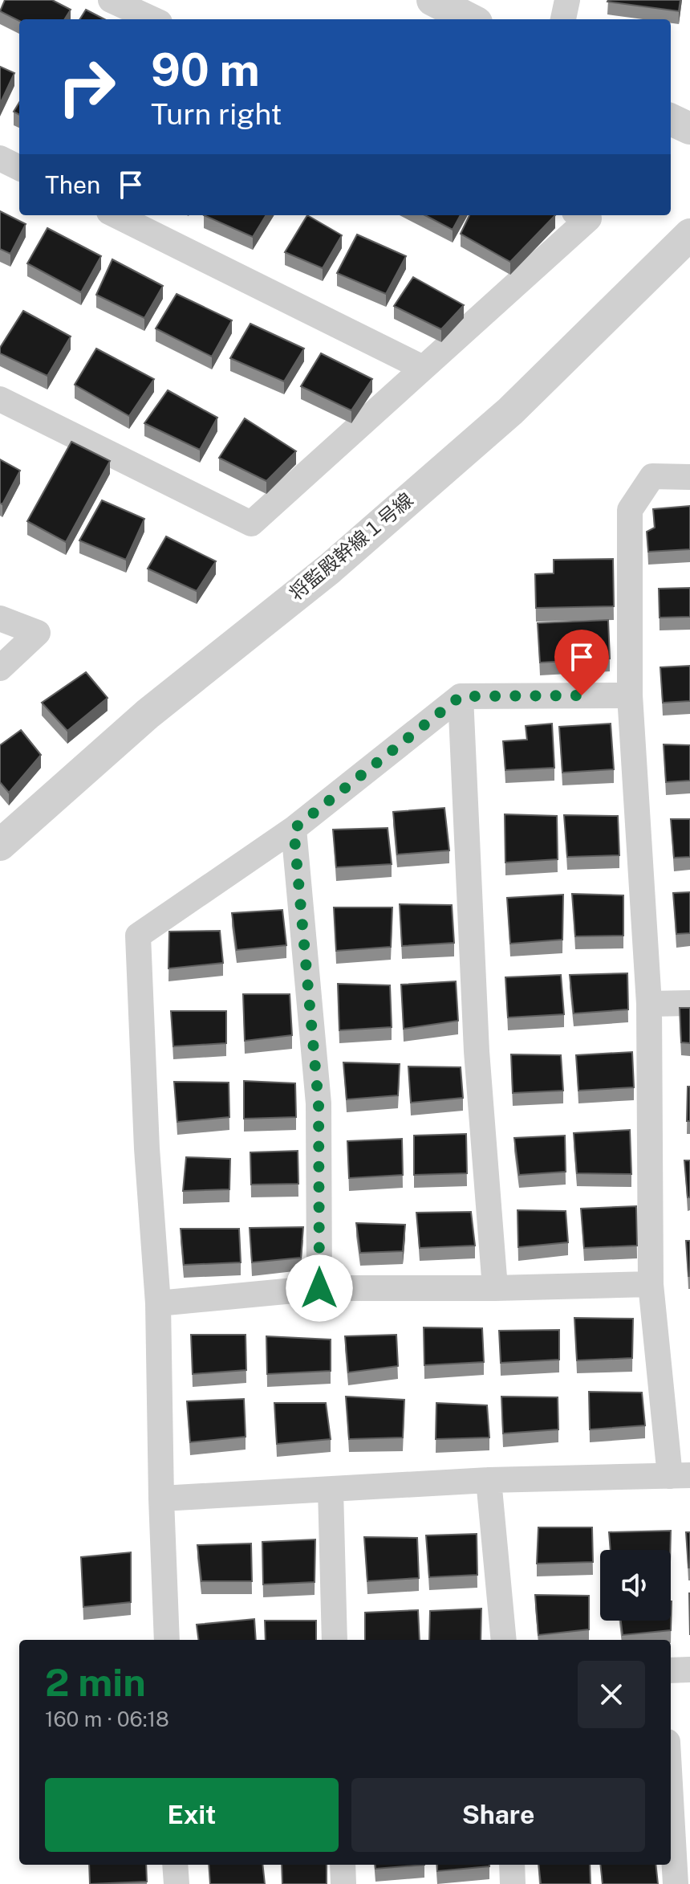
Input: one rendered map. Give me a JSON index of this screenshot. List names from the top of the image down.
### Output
{
  "streets": {
    "street": ["将監殿幹線１号線"]
  },
  "page": {
    "turn": ["90 m", "Turn right"],
    "then": "Then",
    "heading": ["2 min", "160 m · 06:18"],
    "buttons": ["Exit", "Share"]
  }
}
